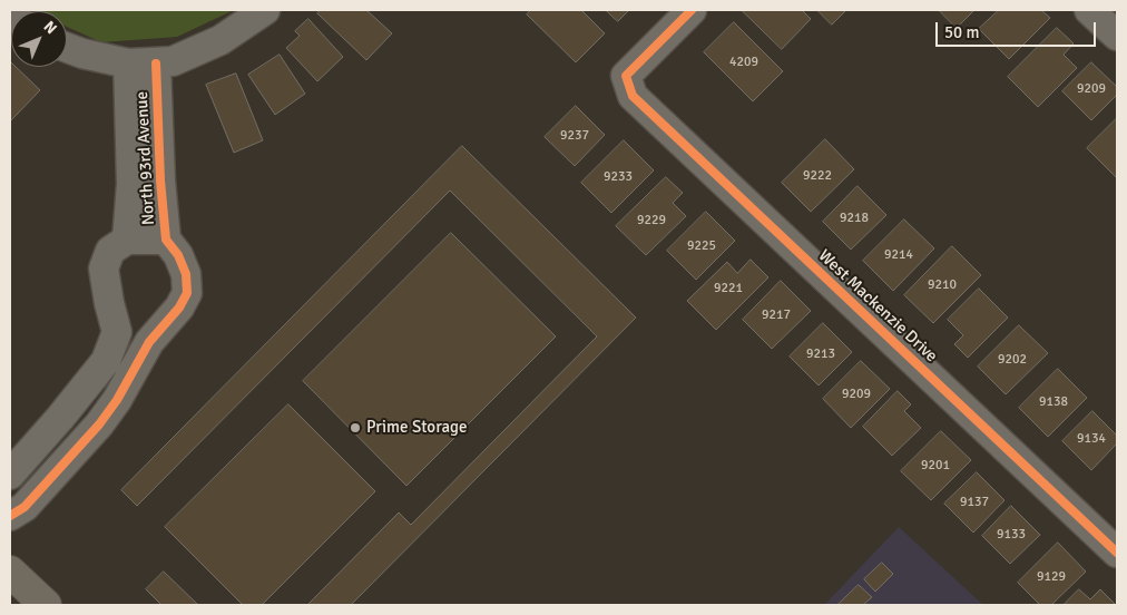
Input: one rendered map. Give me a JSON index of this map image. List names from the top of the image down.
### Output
{
  "streets": {
    "street": ["North 93rd Avenue", "West Mackenzie Drive"]
  },
  "places": ["Prime Storage"],
  "house_numbers": [
    "4209",
    "9209",
    "9237",
    "9222",
    "9233",
    "9218",
    "9229",
    "9225",
    "9214",
    "9210",
    "9221",
    "9217",
    "9213",
    "9202",
    "9209",
    "9138",
    "9134",
    "9201",
    "9137",
    "9133",
    "9129"
  ],
  "scale_bar": "50 m",
  "north": "top right"
}
